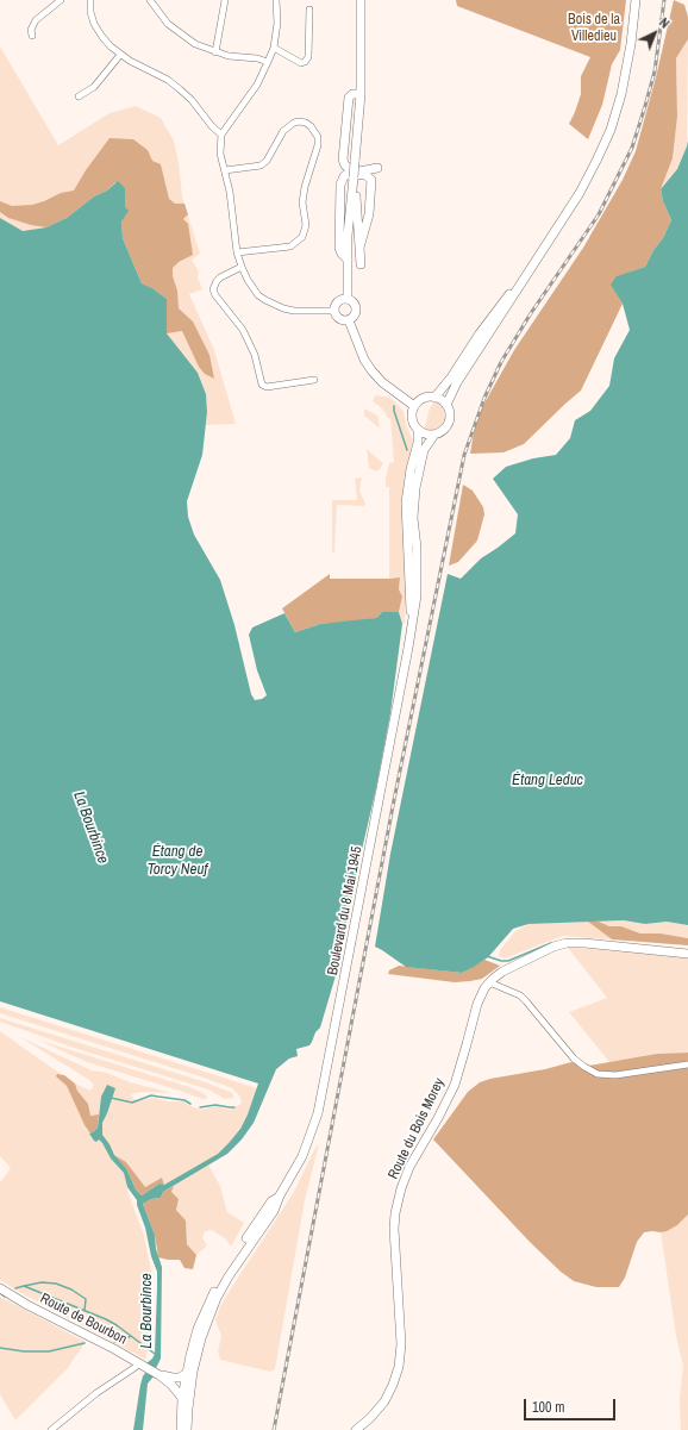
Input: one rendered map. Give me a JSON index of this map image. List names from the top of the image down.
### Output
{
  "streets": {
    "main road": ["Boulevard du 8 Mai 1945", "Route du Bois Morey", "Route de Bourbon"]
  },
  "crossings": [
    ["Boulevard du 8 Mai 1945", "Route de Bourbon"]
  ],
  "water": ["Étang Leduc", "La Bourbince", "Étang de Torcy Neuf"],
  "parks": ["Bois de la Villedieu"],
  "scale_bar": "100 m",
  "north": "top right"
}
